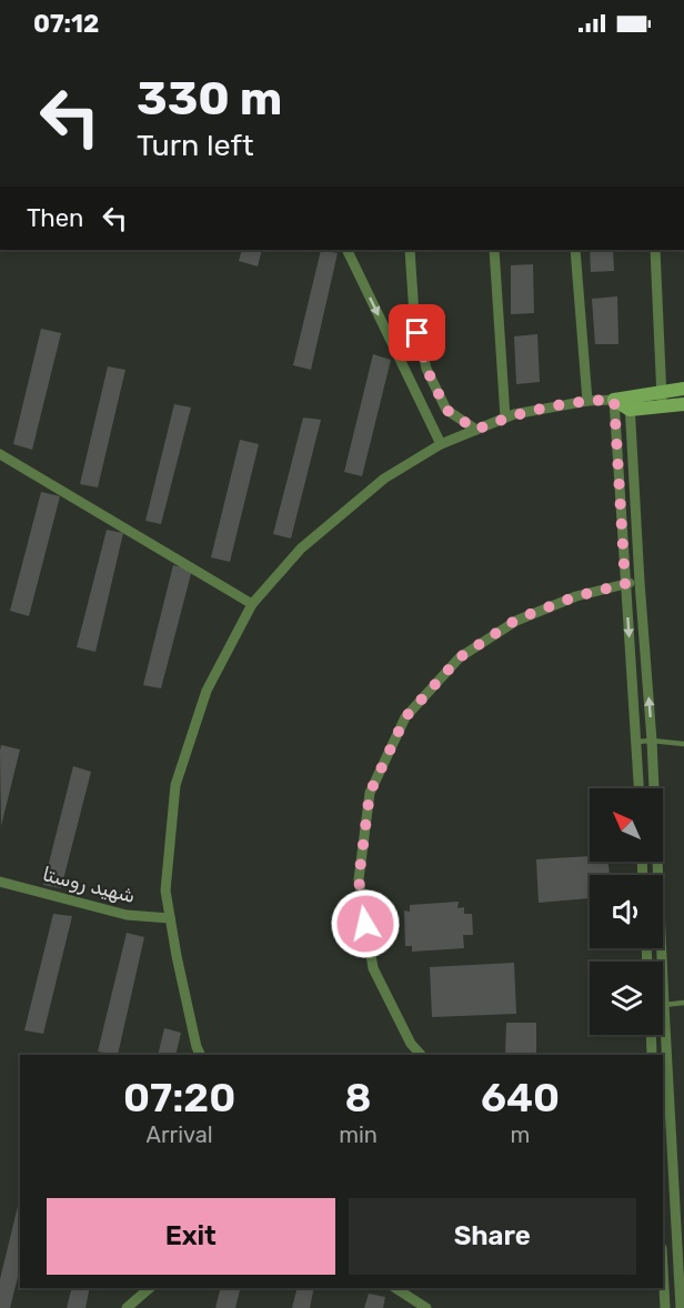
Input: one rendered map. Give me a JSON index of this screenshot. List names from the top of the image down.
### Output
{
  "streets": {
    "street": ["شهید روستا"]
  },
  "north": "top left",
  "page": {
    "status": "07:12",
    "turn": ["330 m", "Turn left"],
    "then": "Then",
    "eta": [
      "07:20",
      "Arrival",
      "8",
      "min",
      "640",
      "m"
    ],
    "buttons": ["Exit", "Share"]
  }
}
